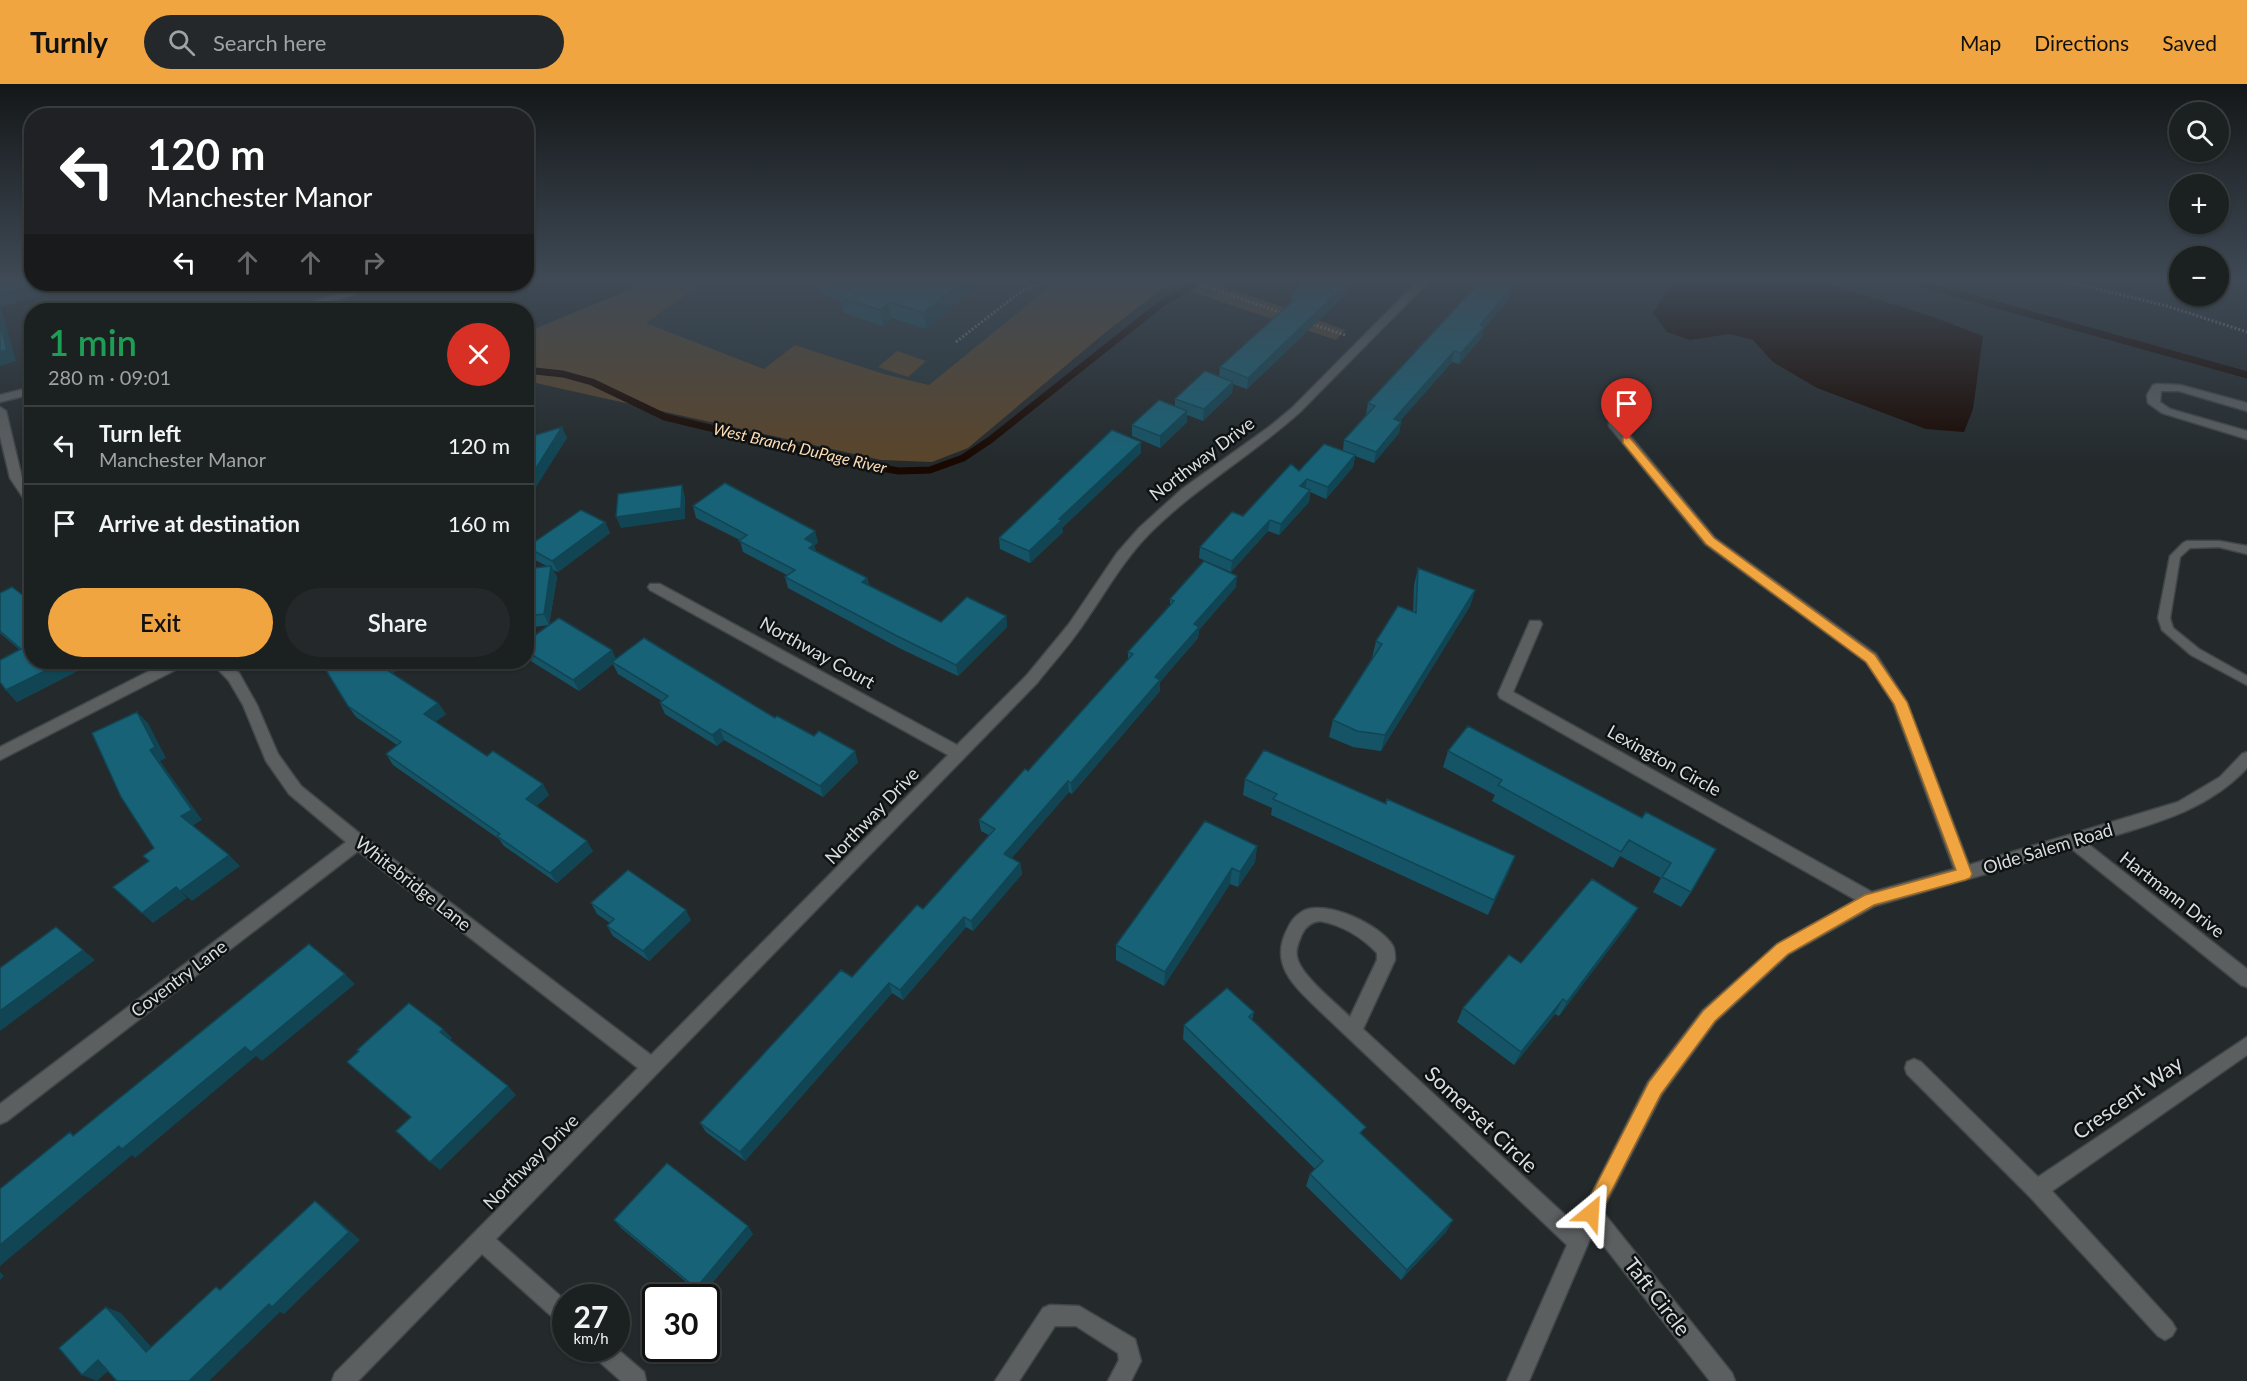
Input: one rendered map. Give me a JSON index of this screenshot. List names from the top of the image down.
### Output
{
  "streets": {
    "street": [
      "Northway Drive",
      "Northway Court",
      "Lexington Circle",
      "Olde Salem Road",
      "Whitebridge Lane",
      "Hartmann Drive",
      "Coventry Lane",
      "Crescent Way",
      "Somerset Circle",
      "Taft Circle"
    ]
  },
  "crossings": [
    ["Northway Drive", "Northway Court"],
    ["Northway Drive", "Whitebridge Lane"],
    ["Lexington Circle", "Olde Salem Road"],
    ["Olde Salem Road", "Hartmann Drive"],
    ["Olde Salem Road", "Somerset Circle"],
    ["Olde Salem Road", "Taft Circle"],
    ["Whitebridge Lane", "Coventry Lane"]
  ],
  "water": ["West Branch DuPage River"],
  "page": {
    "header": "Turnly",
    "search": "Search here",
    "nav": ["Map", "Directions", "Saved"],
    "map_buttons": ["+", "−"],
    "turn": ["120 m", "Manchester Manor"],
    "heading": ["1 min", "280 m · 09:01"],
    "list": [
      {
        "name": "Turn left",
        "note": "Manchester Manor",
        "value": "120 m"
      },
      {
        "name": "Arrive at destination",
        "value": "160 m"
      }
    ],
    "buttons": ["Exit", "Share"],
    "speed": "27 km/h",
    "limit": "30"
  }
}
